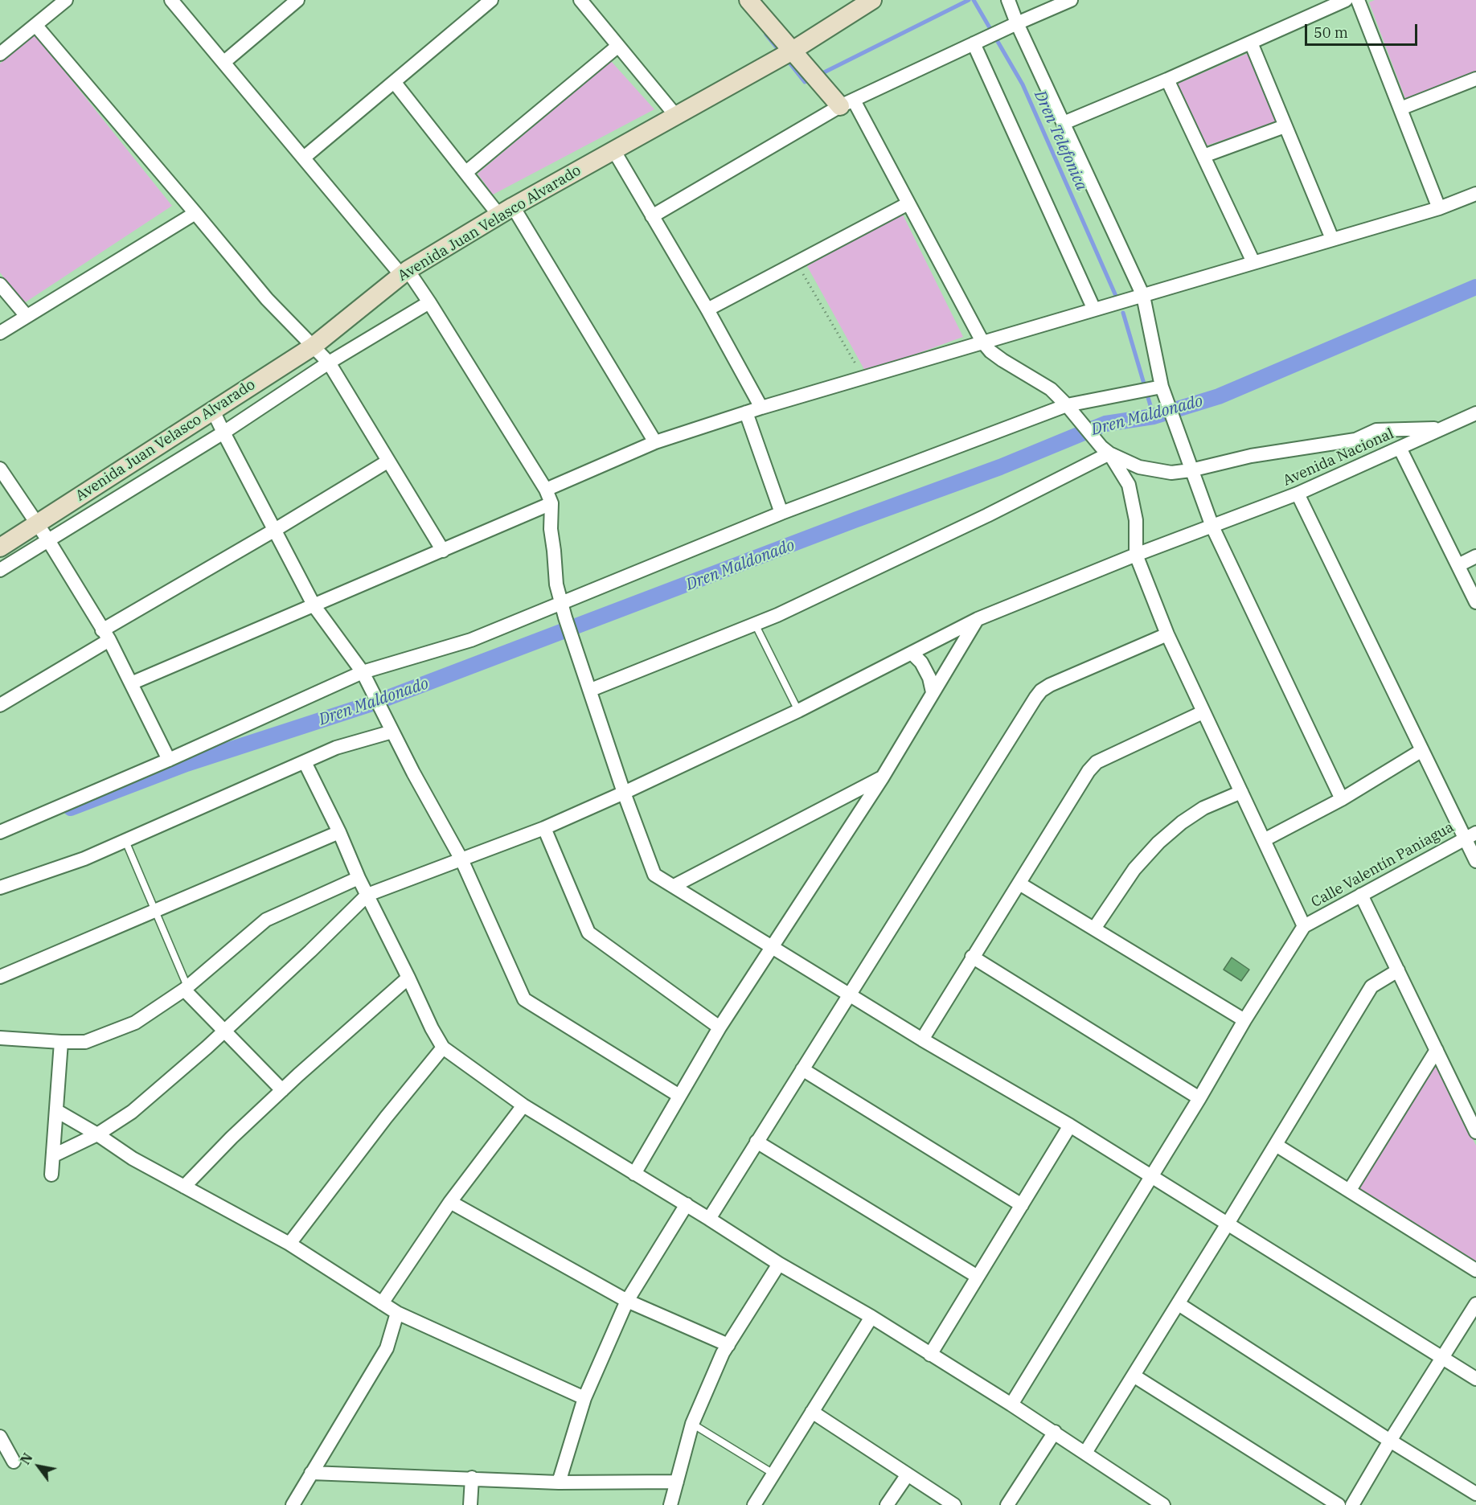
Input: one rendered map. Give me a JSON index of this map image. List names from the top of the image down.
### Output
{
  "streets": {
    "street": ["Avenida Juan Velasco Alvarado", "Avenida Nacional", "Calle Valentín Paniagua"]
  },
  "water": ["Dren Telefonica", "Dren Maldonado"],
  "scale_bar": "50 m",
  "north": "top left"
}
